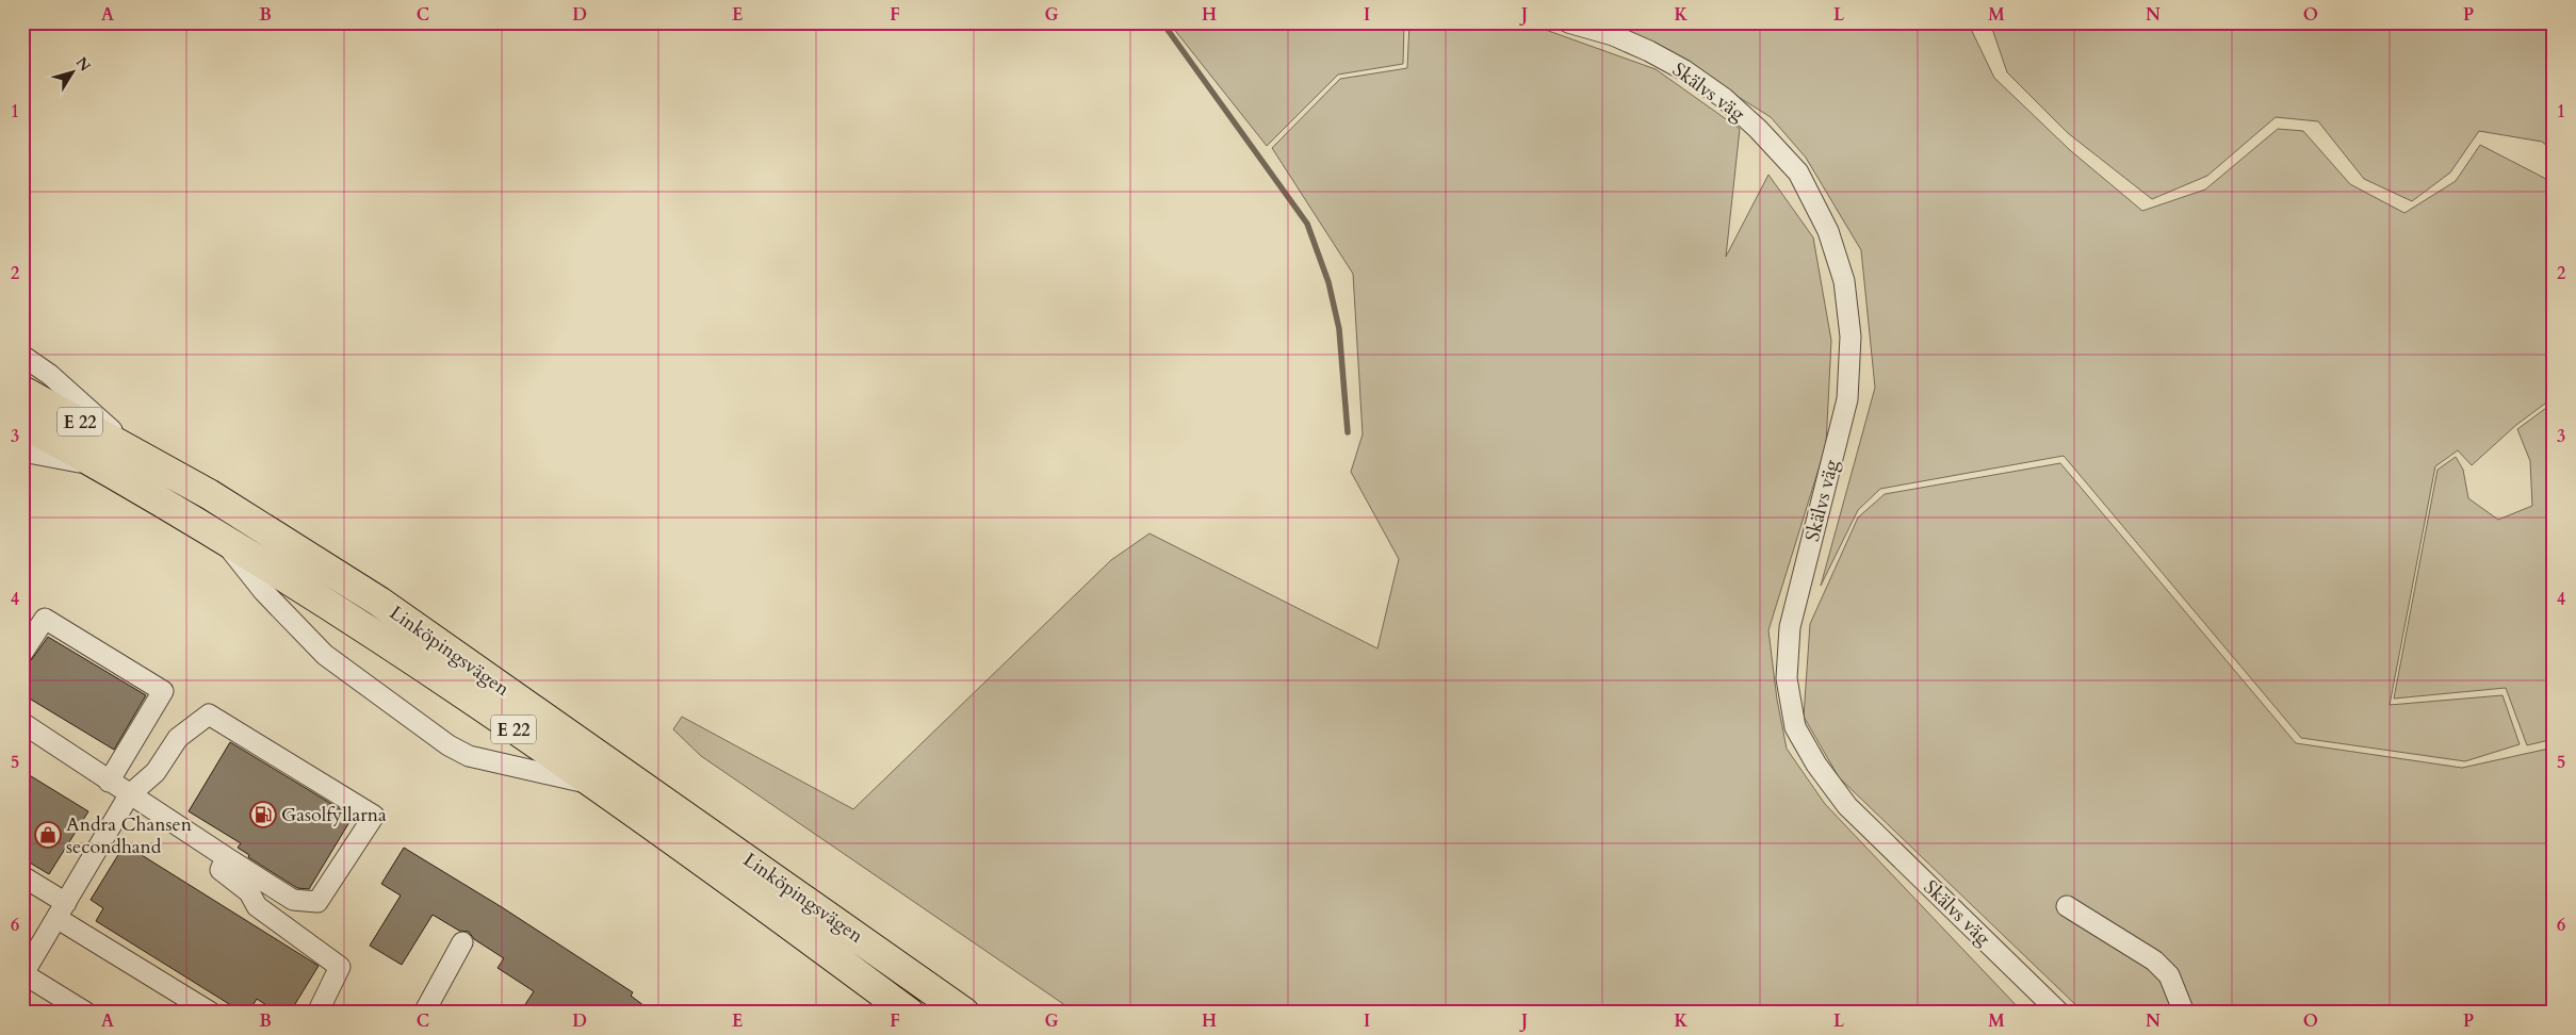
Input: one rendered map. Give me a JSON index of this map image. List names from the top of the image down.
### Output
{
  "streets": {
    "highway": ["E 22", "Linköpingsvägen"],
    "street": ["Skälvs väg"]
  },
  "places": {
    "fuel station": ["Gasolfyllarna"],
    "shop": ["Andra Chansen secondhand"]
  },
  "north": "top right",
  "grid": {
    "columns": [
      "A",
      "B",
      "C",
      "D",
      "E",
      "F",
      "G",
      "H",
      "I",
      "J",
      "K",
      "L",
      "M",
      "N",
      "O",
      "P"
    ],
    "rows": [
      "1",
      "2",
      "3",
      "4",
      "5",
      "6"
    ]
  }
}
